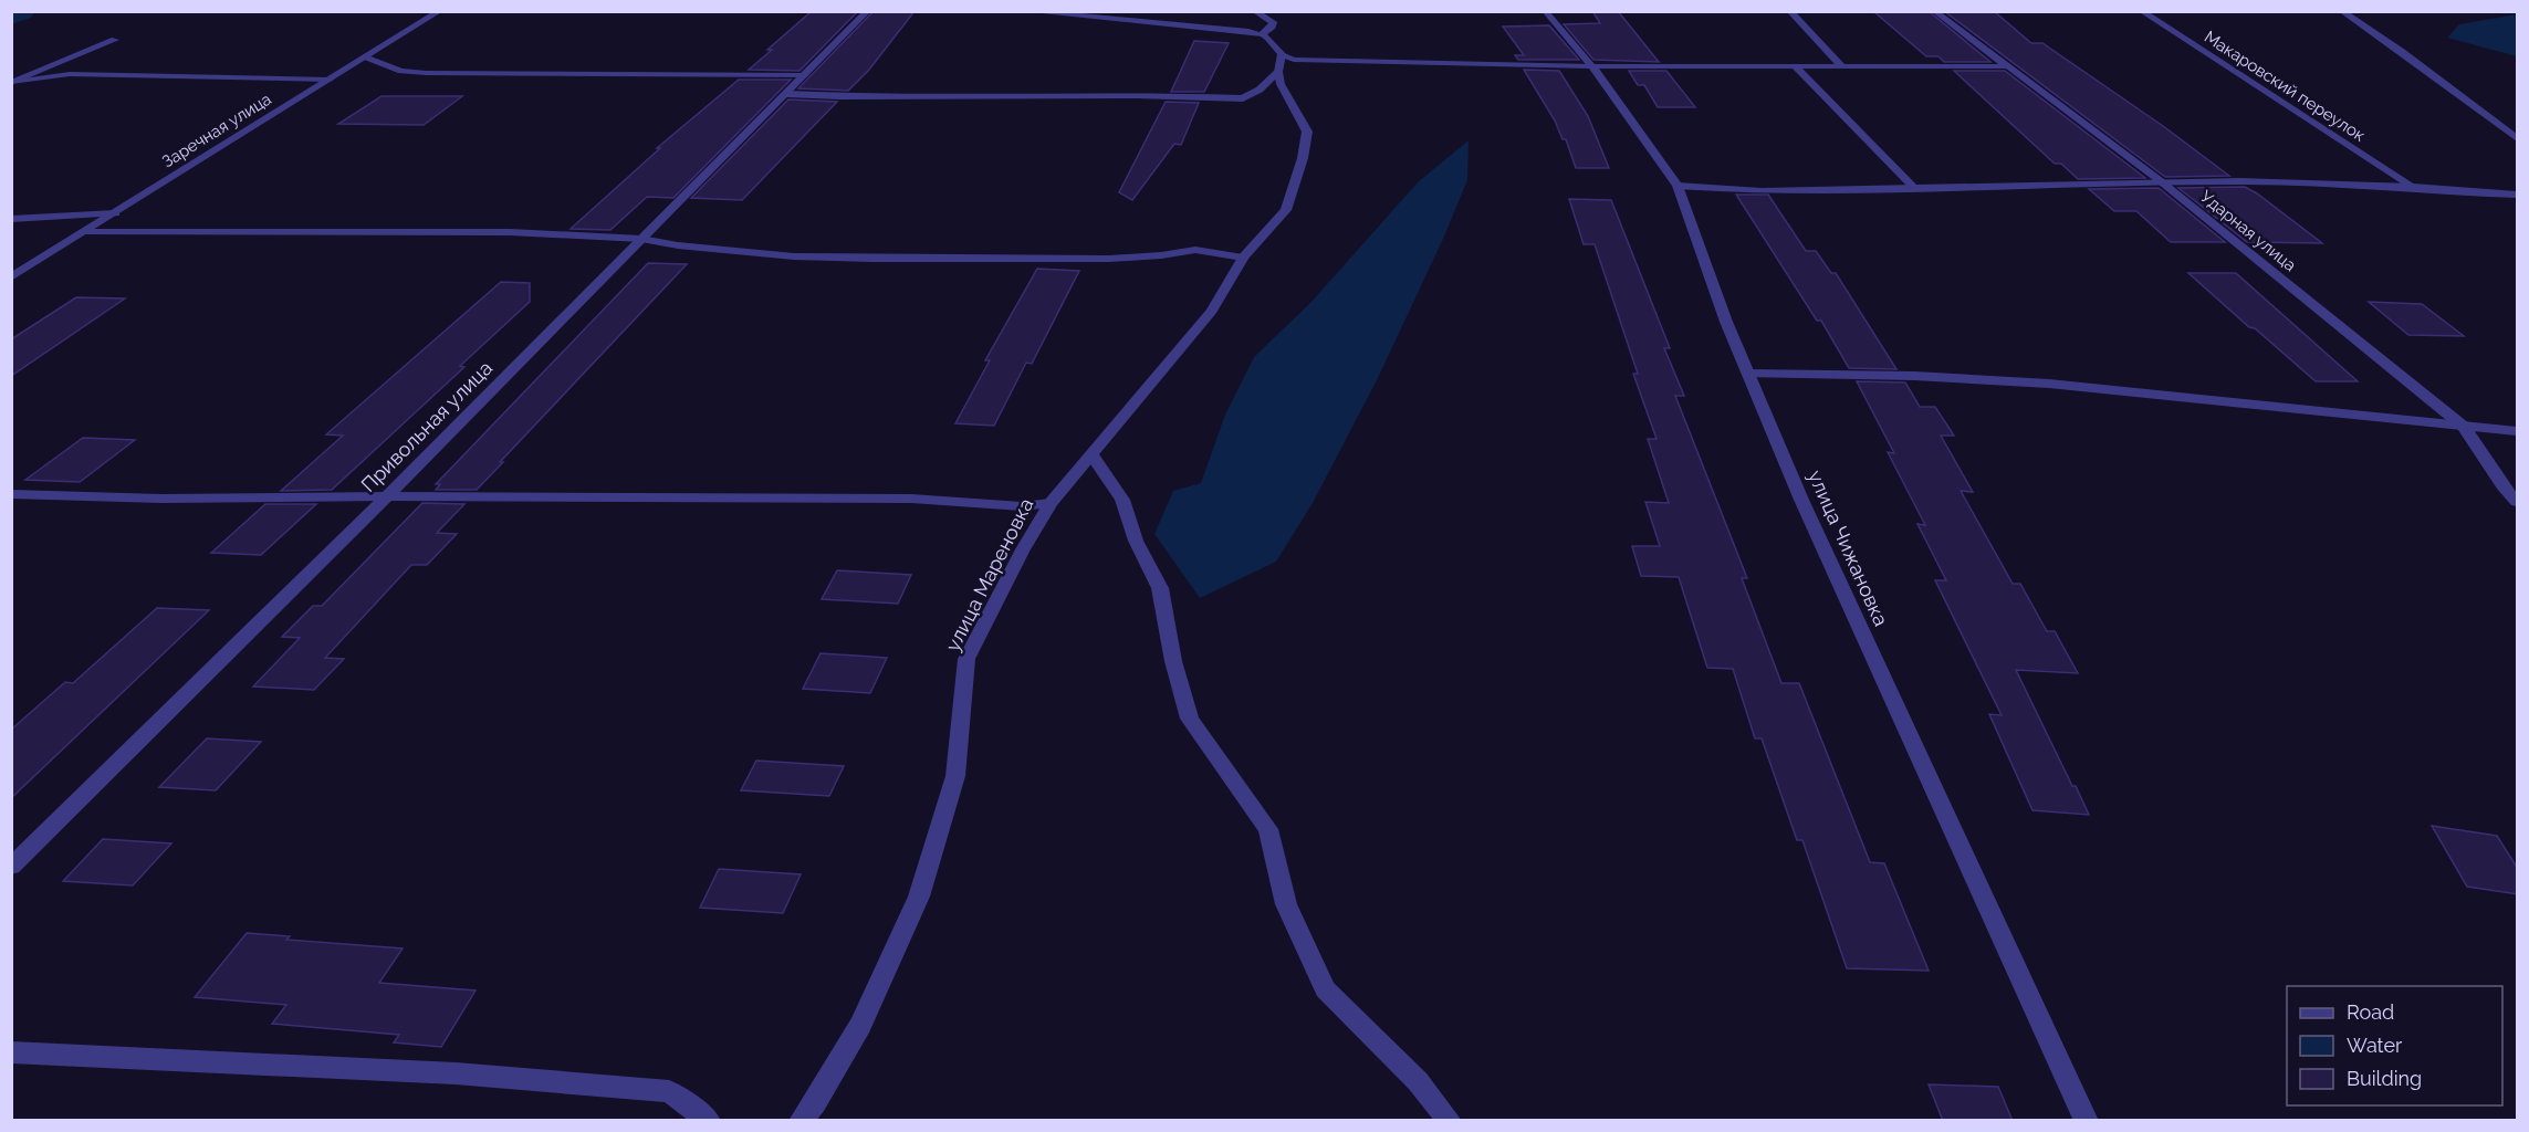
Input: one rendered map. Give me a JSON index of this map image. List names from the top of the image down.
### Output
{
  "streets": {
    "street": [
      "Макаровский переулок",
      "Заречная улица",
      "Ударная улица",
      "Привольная улица",
      "улица Чижановка",
      "улица Мареновка"
    ]
  },
  "legend": ["Road", "Water", "Building"]
}
